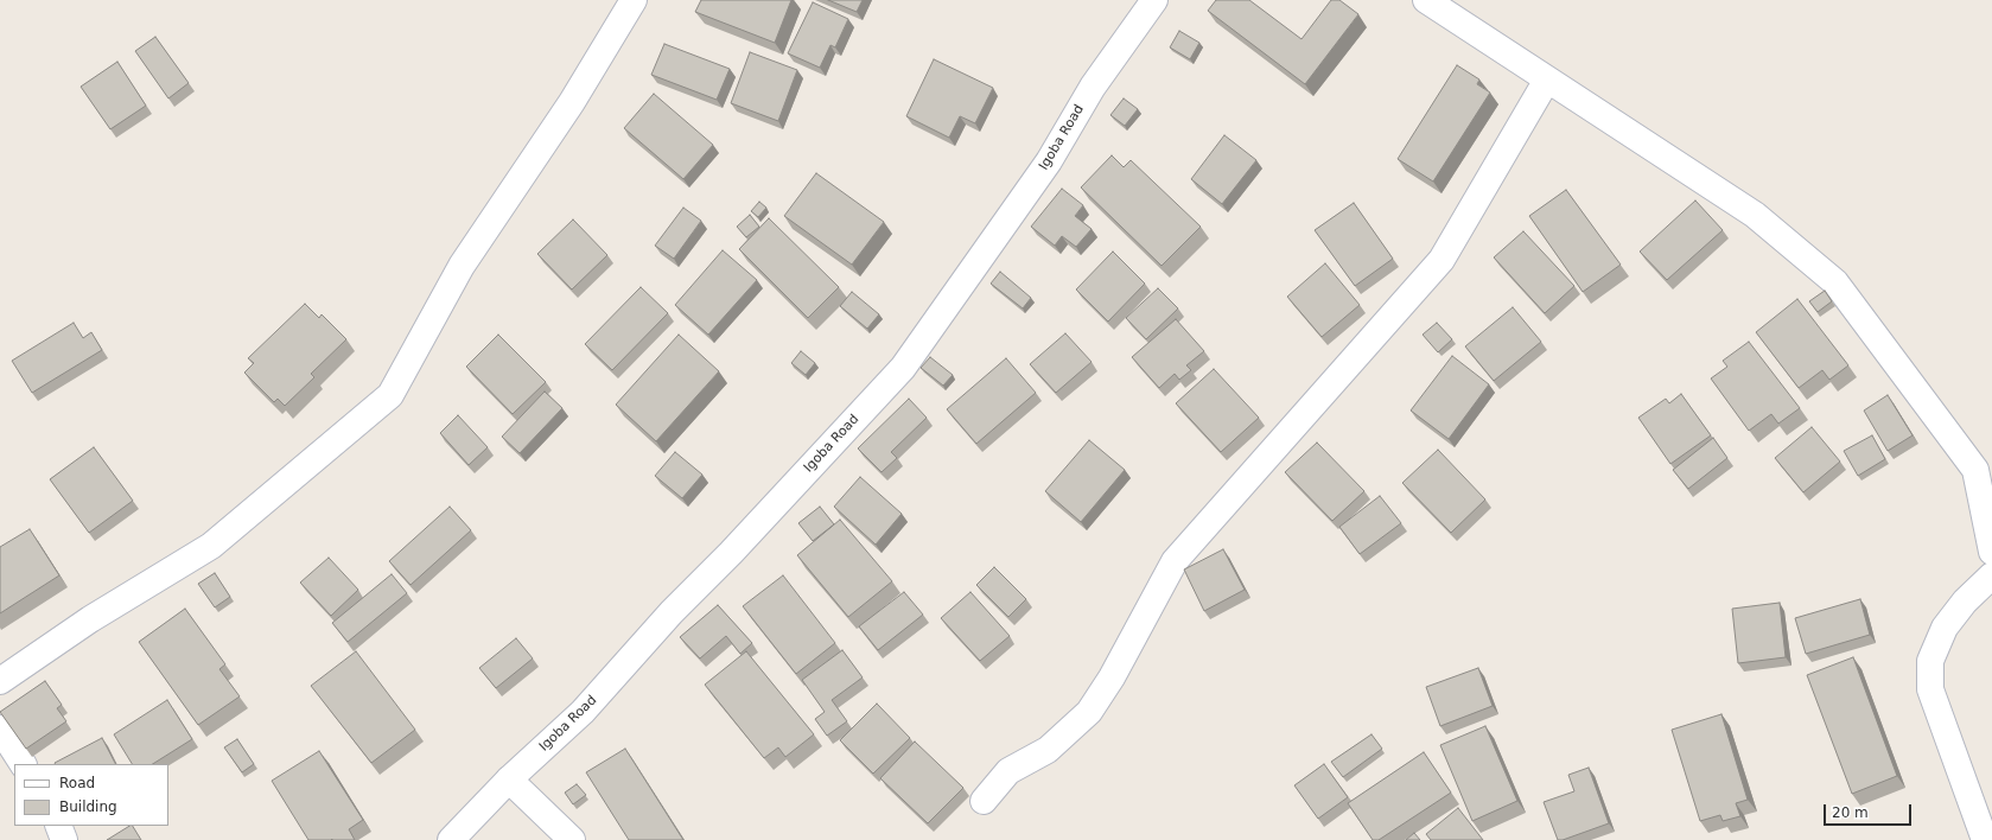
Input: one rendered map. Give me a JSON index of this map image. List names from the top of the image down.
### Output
{
  "streets": {
    "street": ["Igoba Road"]
  },
  "legend": ["Road", "Building"],
  "scale_bar": "20 m"
}
